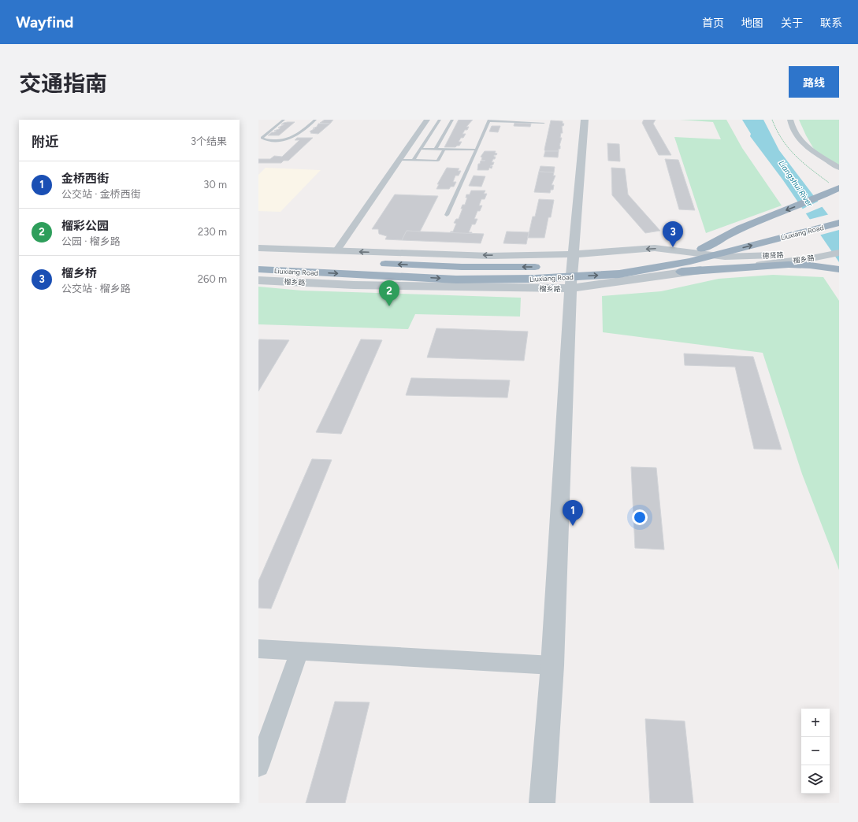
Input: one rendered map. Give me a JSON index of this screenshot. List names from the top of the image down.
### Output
{
  "streets": {
    "highway": ["Liuxiang Road"],
    "street": ["德贤路", "榴乡路"]
  },
  "one_way": ["德贤路"],
  "water": ["Liangshui River"],
  "page": {
    "header": "Wayfind",
    "nav": [
      "首页",
      "地图",
      "关于",
      "联系"
    ],
    "title": "交通指南",
    "buttons": "路线",
    "heading": ["附近", "3个结果"],
    "list": [
      {
        "mark": "1",
        "name": "金桥西街",
        "note": "公交站 · 金桥西街",
        "value": "30 m"
      },
      {
        "mark": "2",
        "name": "榴彩公园",
        "note": "公园 · 榴乡路",
        "value": "230 m"
      },
      {
        "mark": "3",
        "name": "榴乡桥",
        "note": "公交站 · 榴乡路",
        "value": "260 m"
      }
    ],
    "pins": ["3", "2", "1"],
    "map_buttons": ["+", "−"]
  }
}
